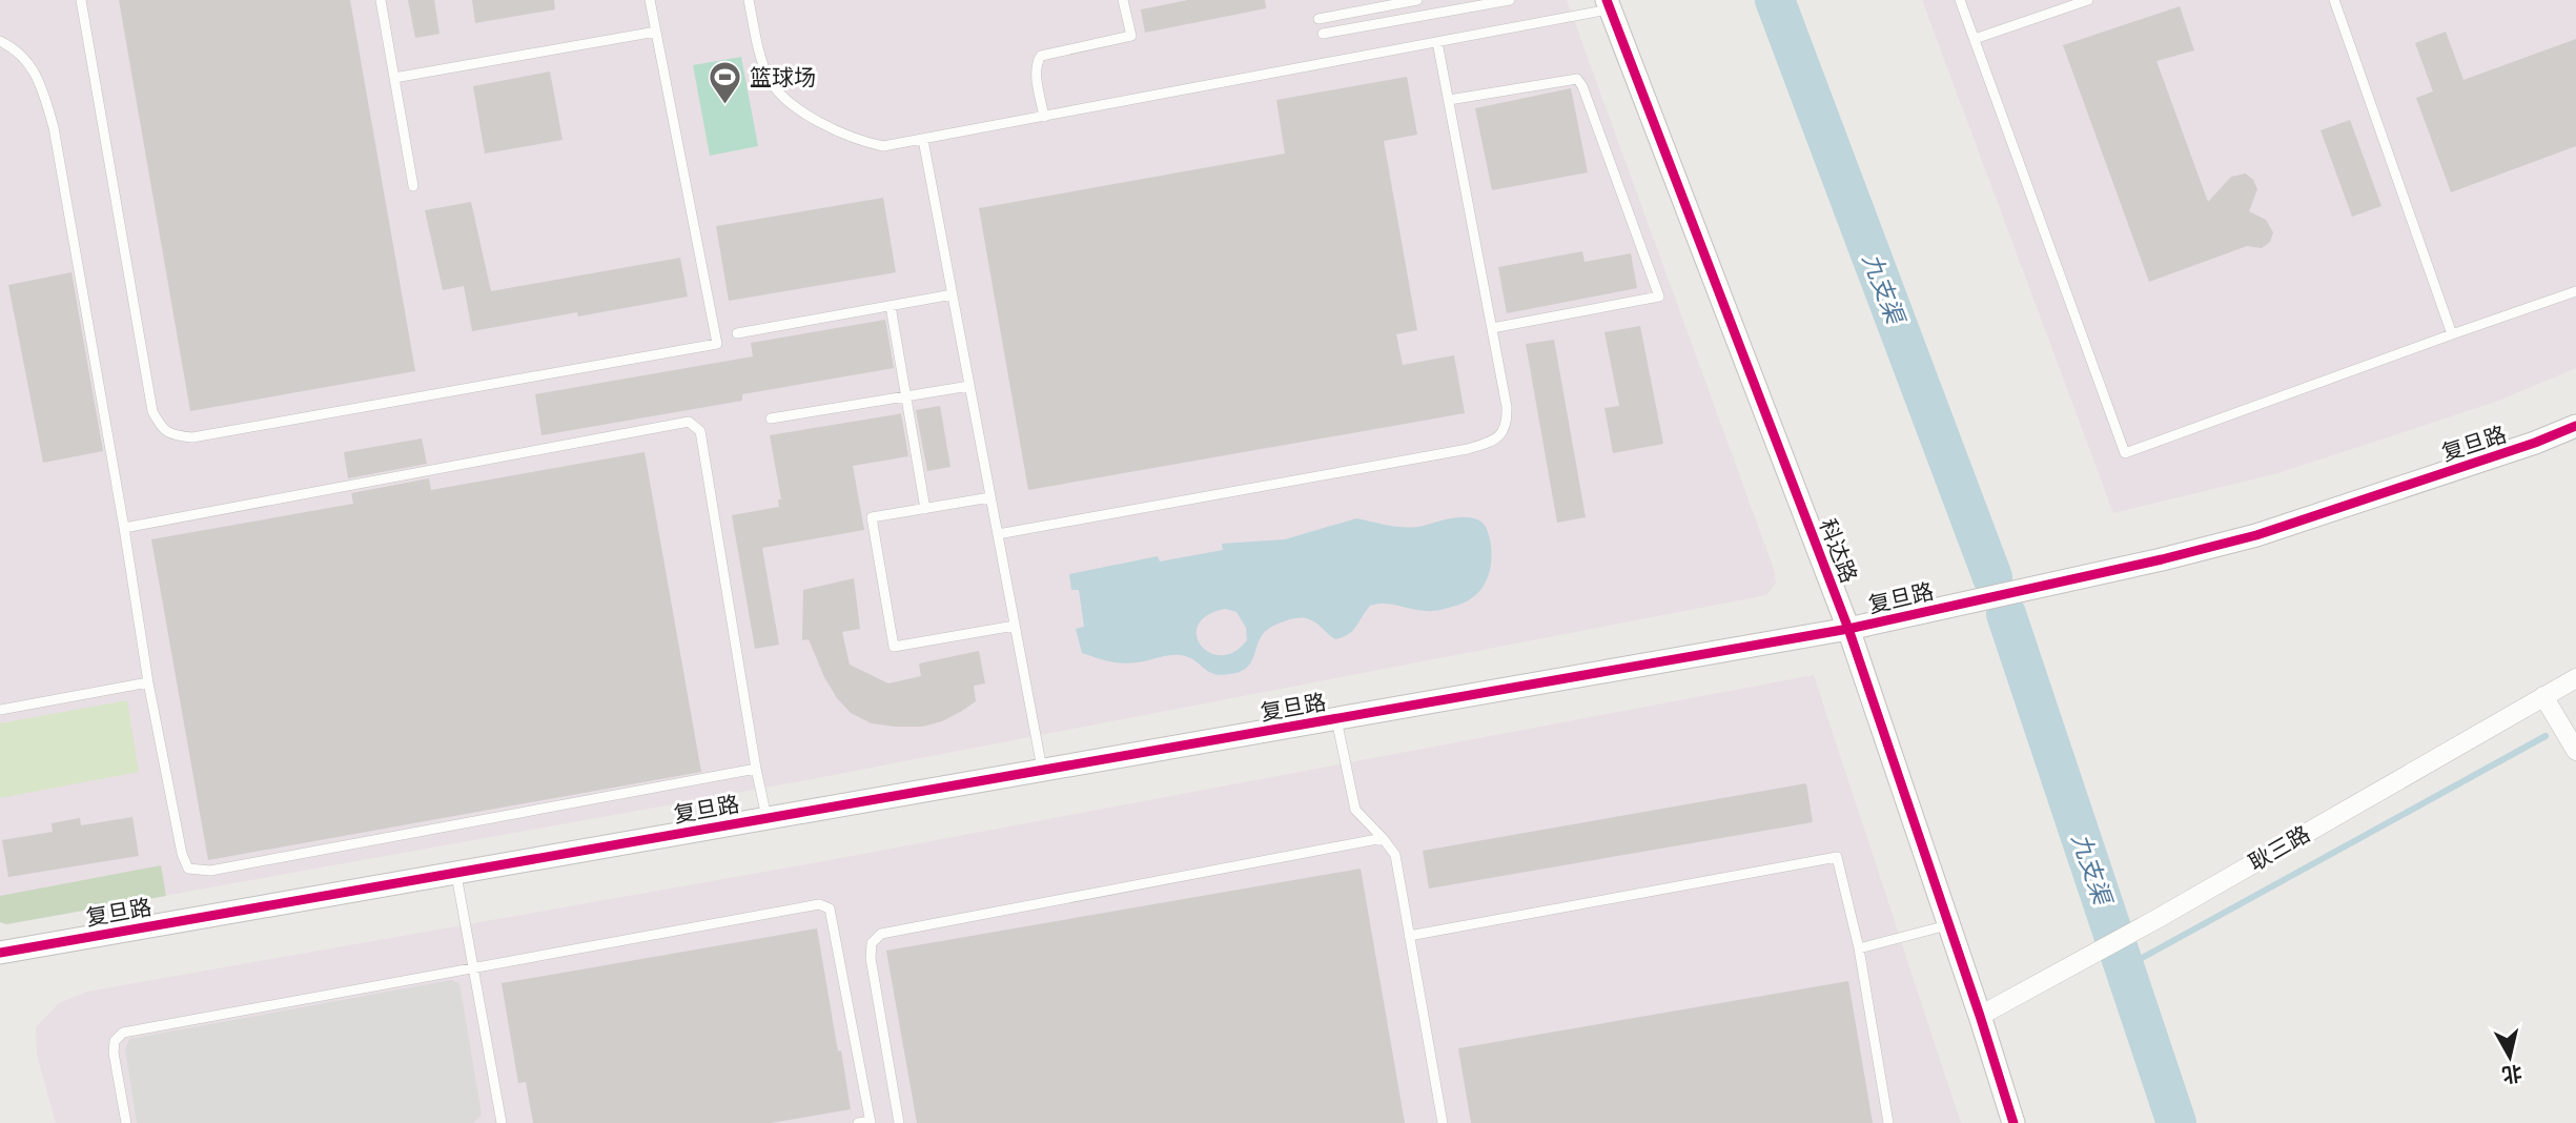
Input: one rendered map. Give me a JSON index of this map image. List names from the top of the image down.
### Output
{
  "streets": {
    "street": ["复旦路", "科达路", "耿三路"]
  },
  "crossings": [
    ["复旦路", "科达路"],
    ["科达路", "耿三路"]
  ],
  "water": ["九支渠"],
  "places": {
    "sports": ["篮球场"]
  },
  "north": "bottom"
}
